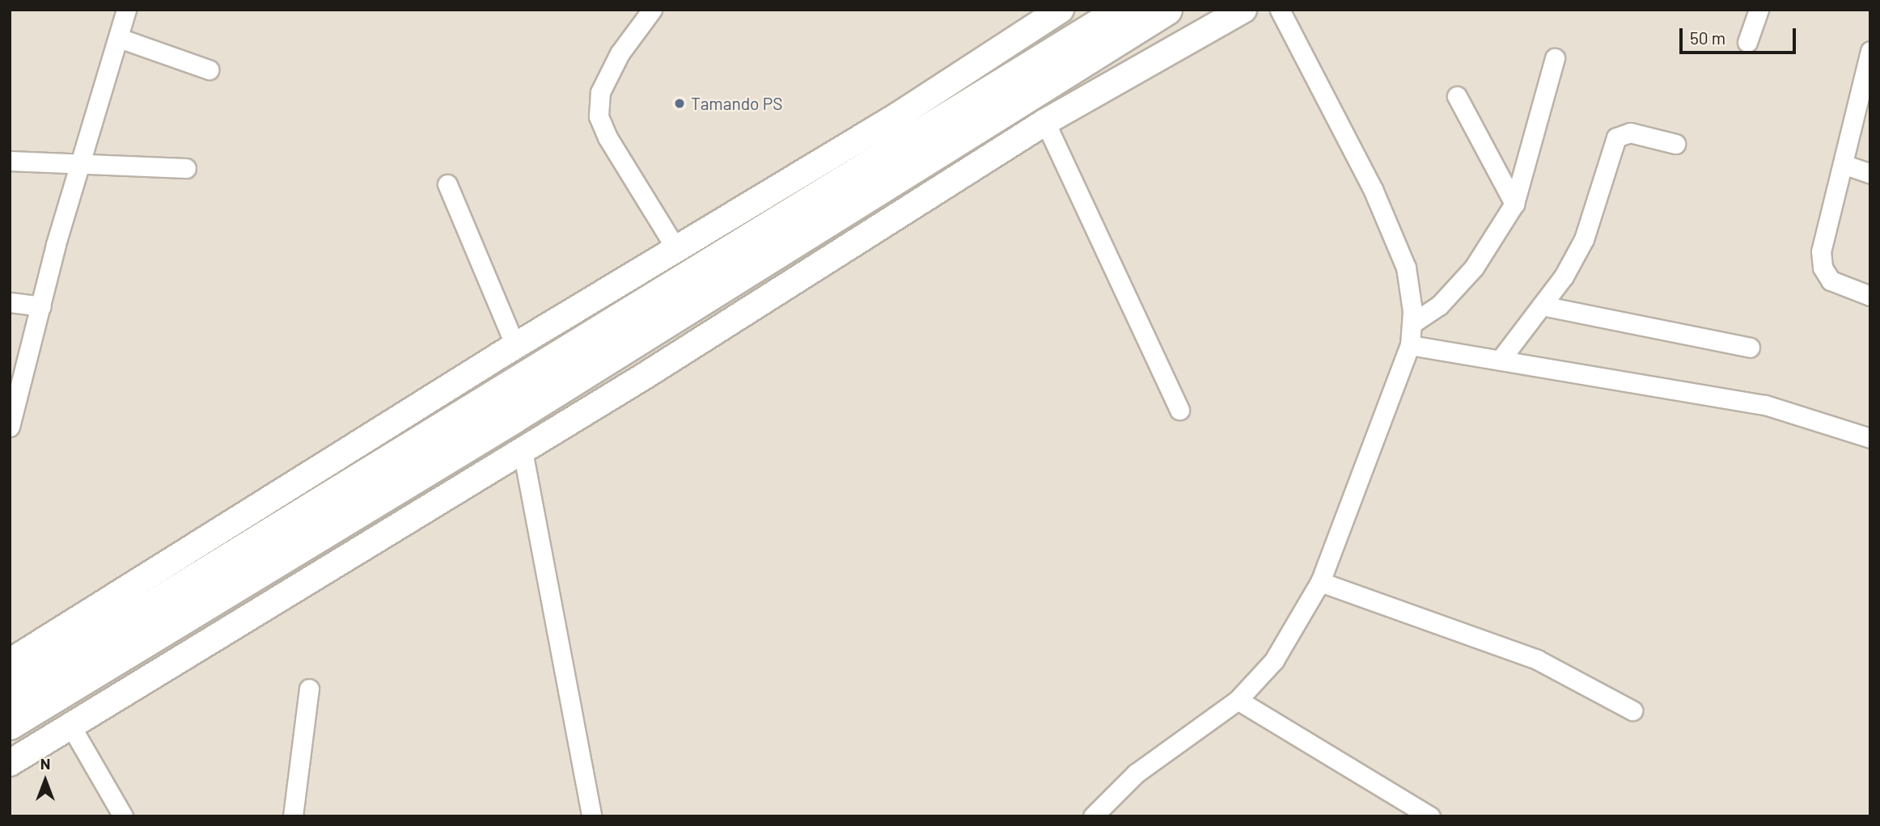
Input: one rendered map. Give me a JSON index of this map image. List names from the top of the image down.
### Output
{
  "places": ["Tamando PS"],
  "scale_bar": "50 m",
  "north": "top"
}
